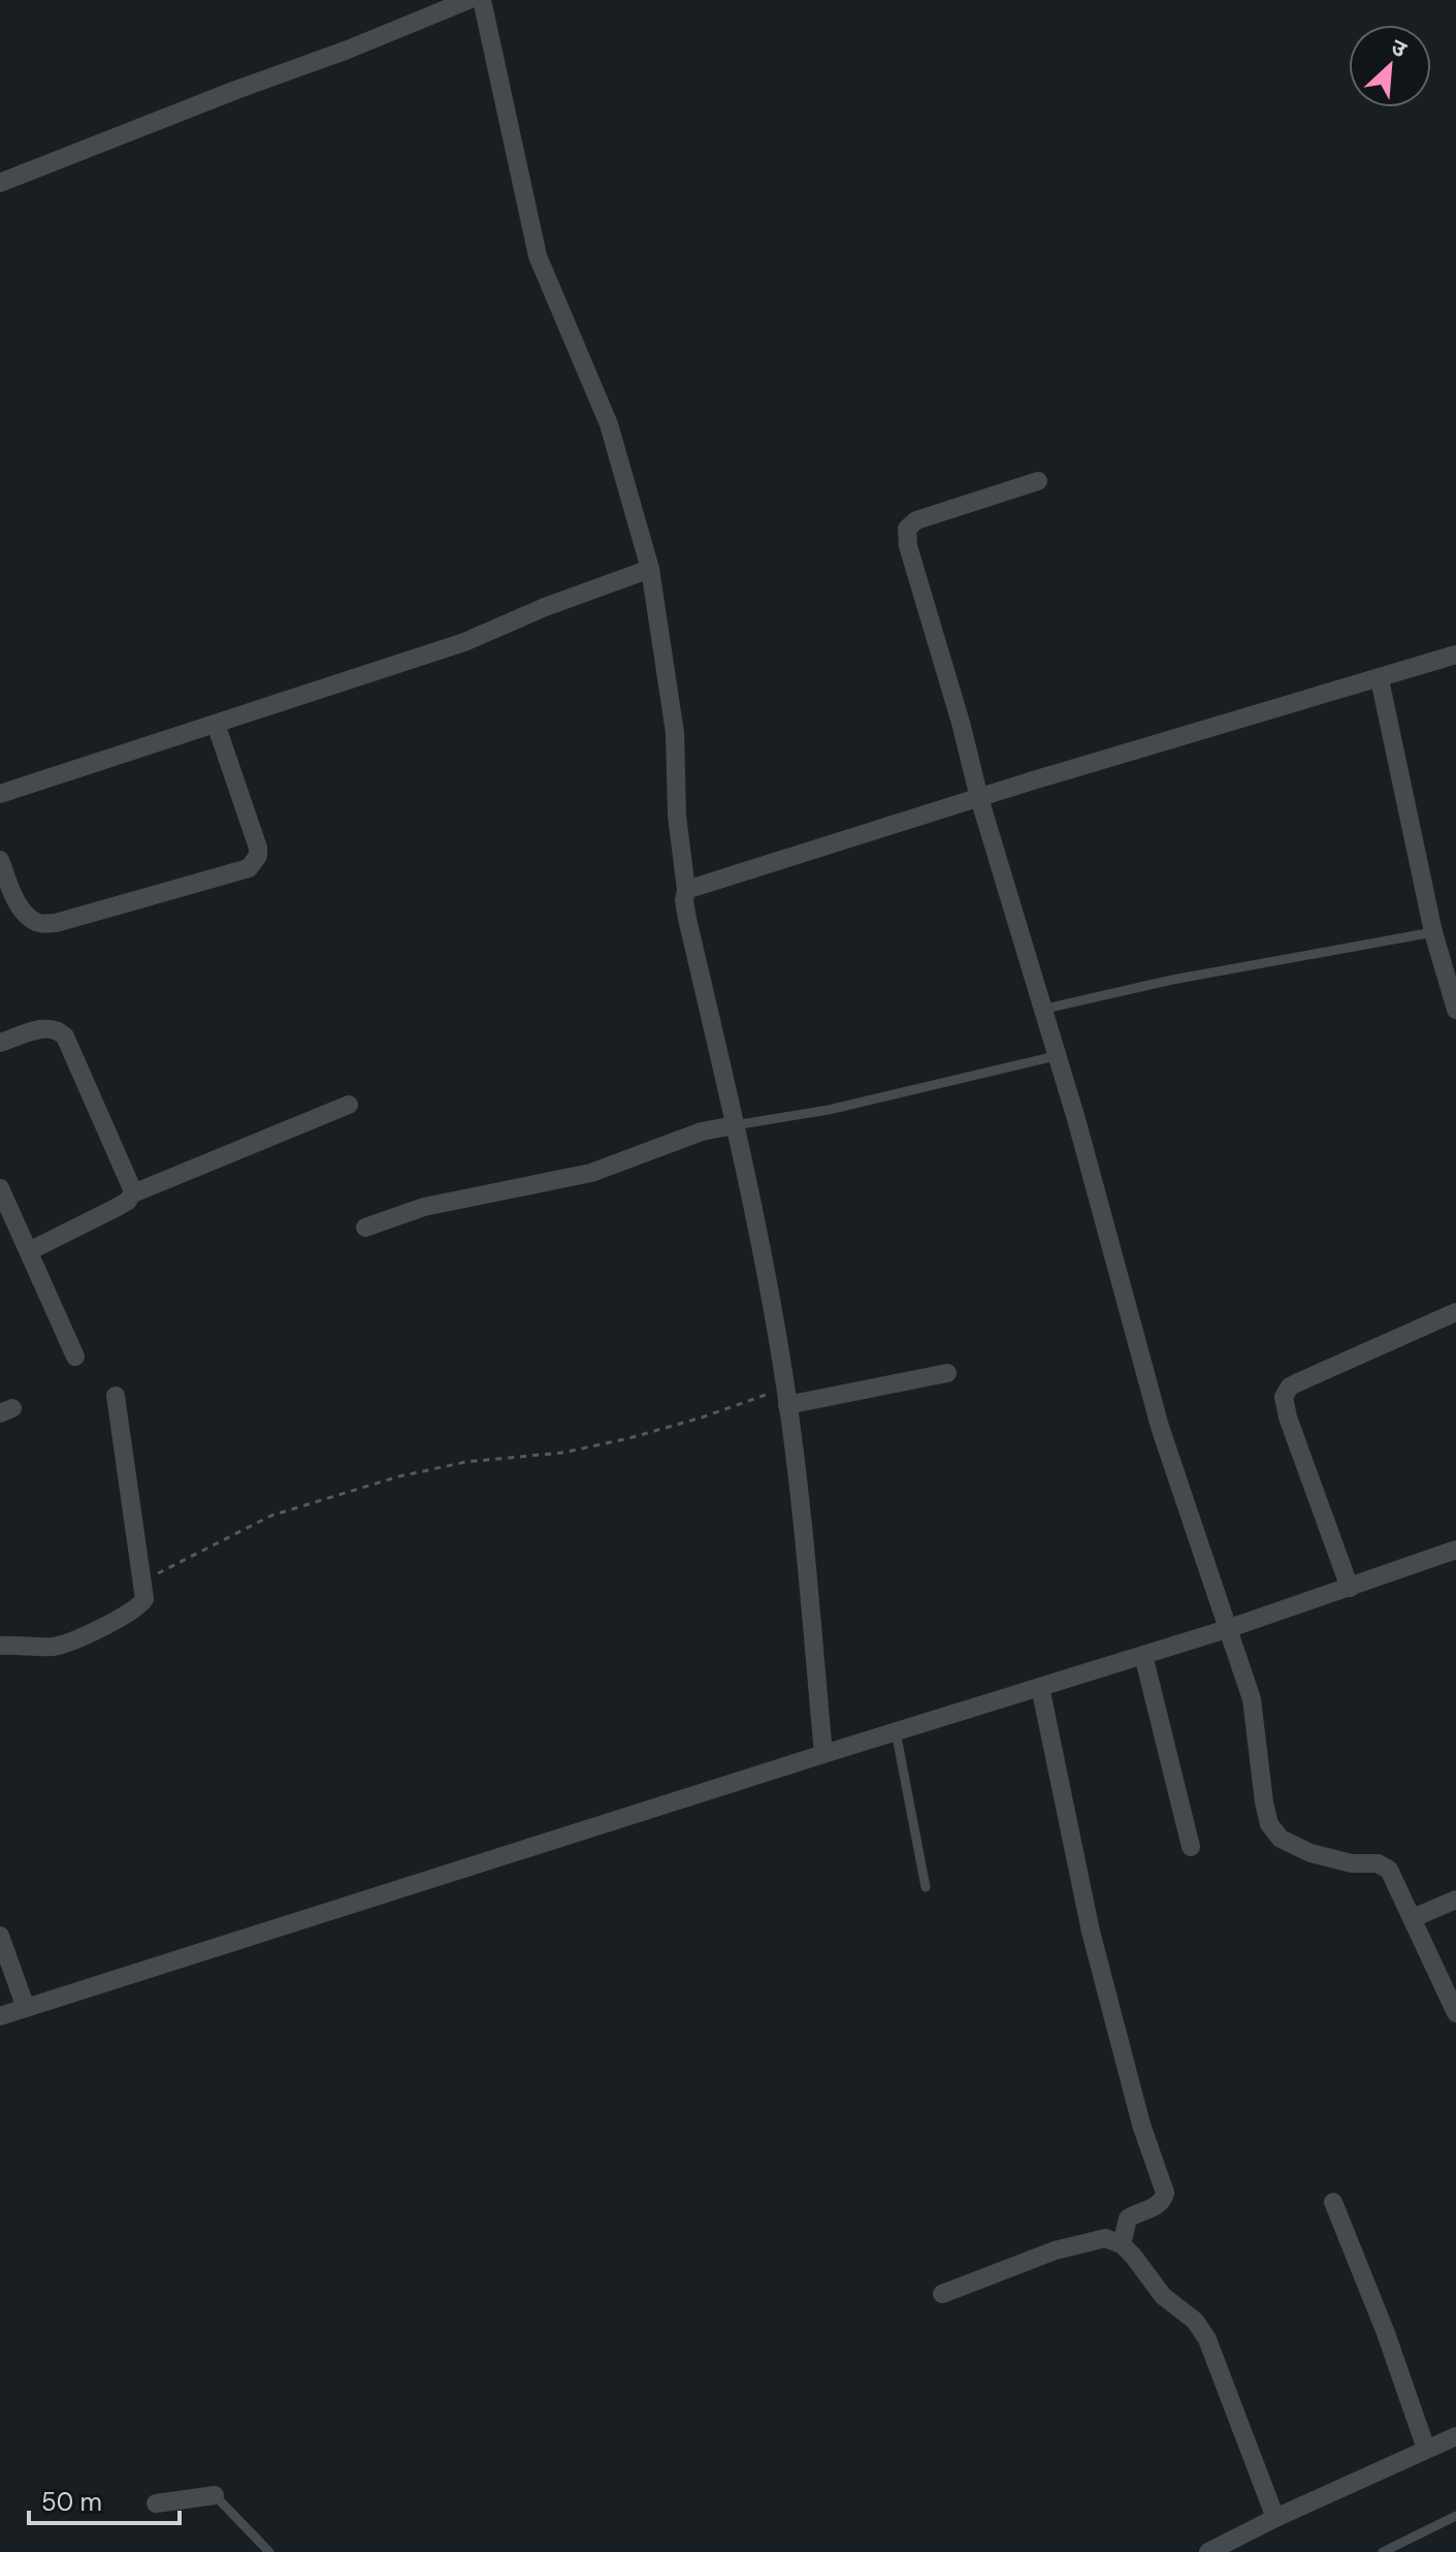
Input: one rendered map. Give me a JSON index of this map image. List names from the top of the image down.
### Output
{
  "scale_bar": "50 m",
  "north": "top right"
}
